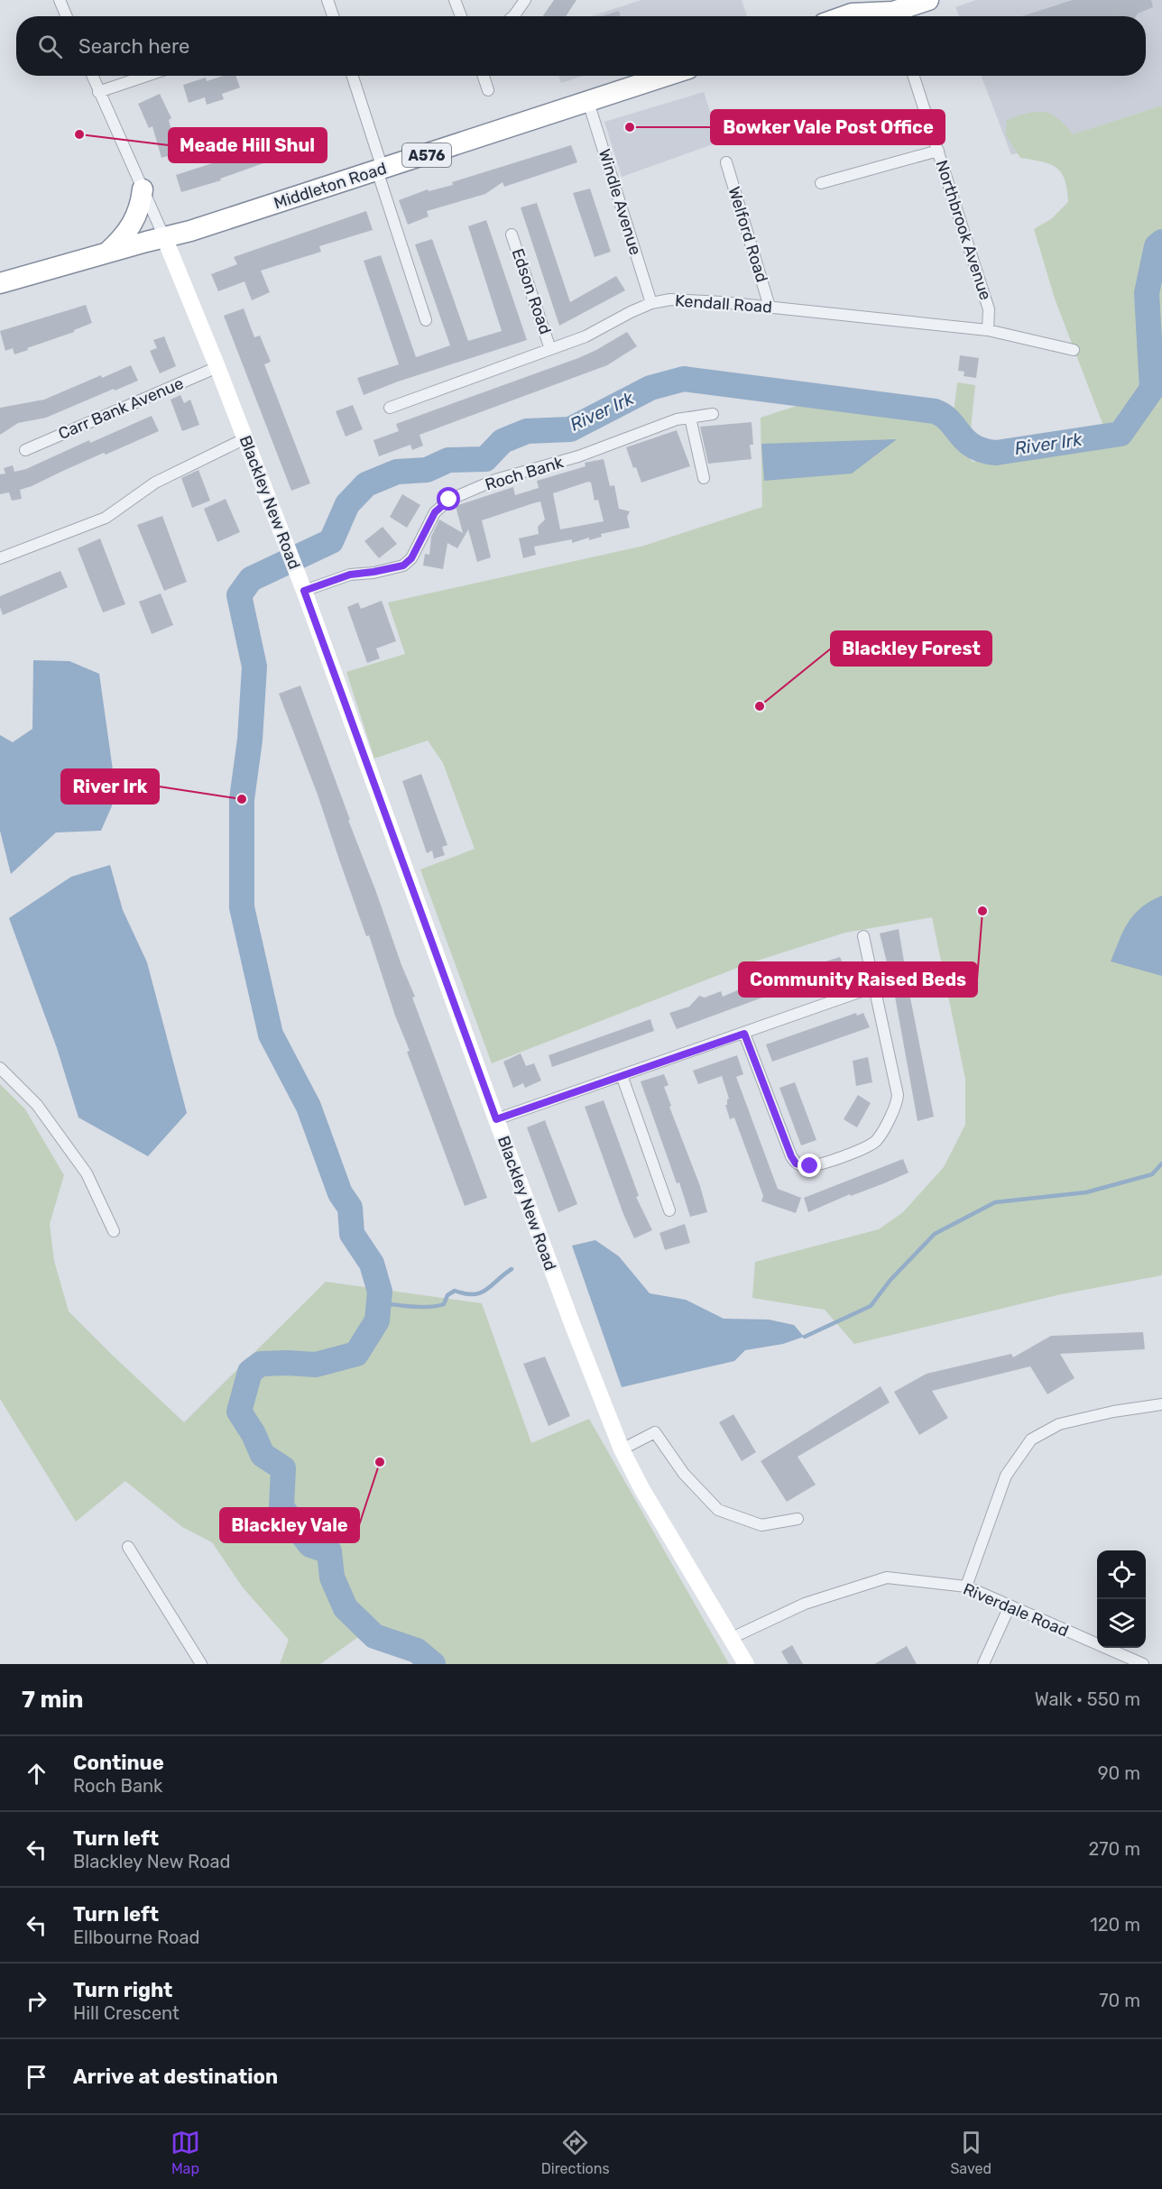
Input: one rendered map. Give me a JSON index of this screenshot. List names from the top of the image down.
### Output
{
  "streets": {
    "highway": ["A576", "Middleton Road"],
    "street": [
      "Windle Avenue",
      "Northbrook Avenue",
      "Welford Road",
      "Edson Road",
      "Kendall Road",
      "Carr Bank Avenue",
      "Roch Bank",
      "Blackley New Road",
      "Riverdale Road"
    ]
  },
  "crossings": [
    ["Middleton Road", "Windle Avenue"],
    ["Middleton Road", "Blackley New Road"],
    ["Windle Avenue", "Kendall Road"],
    ["Northbrook Avenue", "Kendall Road"],
    ["Welford Road", "Kendall Road"],
    ["Edson Road", "Kendall Road"],
    ["Carr Bank Avenue", "Blackley New Road"],
    ["Roch Bank", "Blackley New Road"],
    ["Blackley New Road", "Riverdale Road"]
  ],
  "water": ["River Irk"],
  "places": [
    "Bowker Vale Post Office",
    "Meade Hill Shul",
    "Blackley Forest",
    "River Irk",
    "Community Raised Beds",
    "Blackley Vale"
  ],
  "page": {
    "search": "Search here",
    "heading": ["7 min", "Walk · 550 m"],
    "list": [
      ["Continue", "Roch Bank", "90 m"],
      ["Turn left", "Blackley New Road", "270 m"],
      ["Turn left", "Ellbourne Road", "120 m"],
      ["Turn right", "Hill Crescent", "70 m"],
      "Arrive at destination"
    ],
    "nav": ["Map", "Directions", "Saved"]
  }
}
